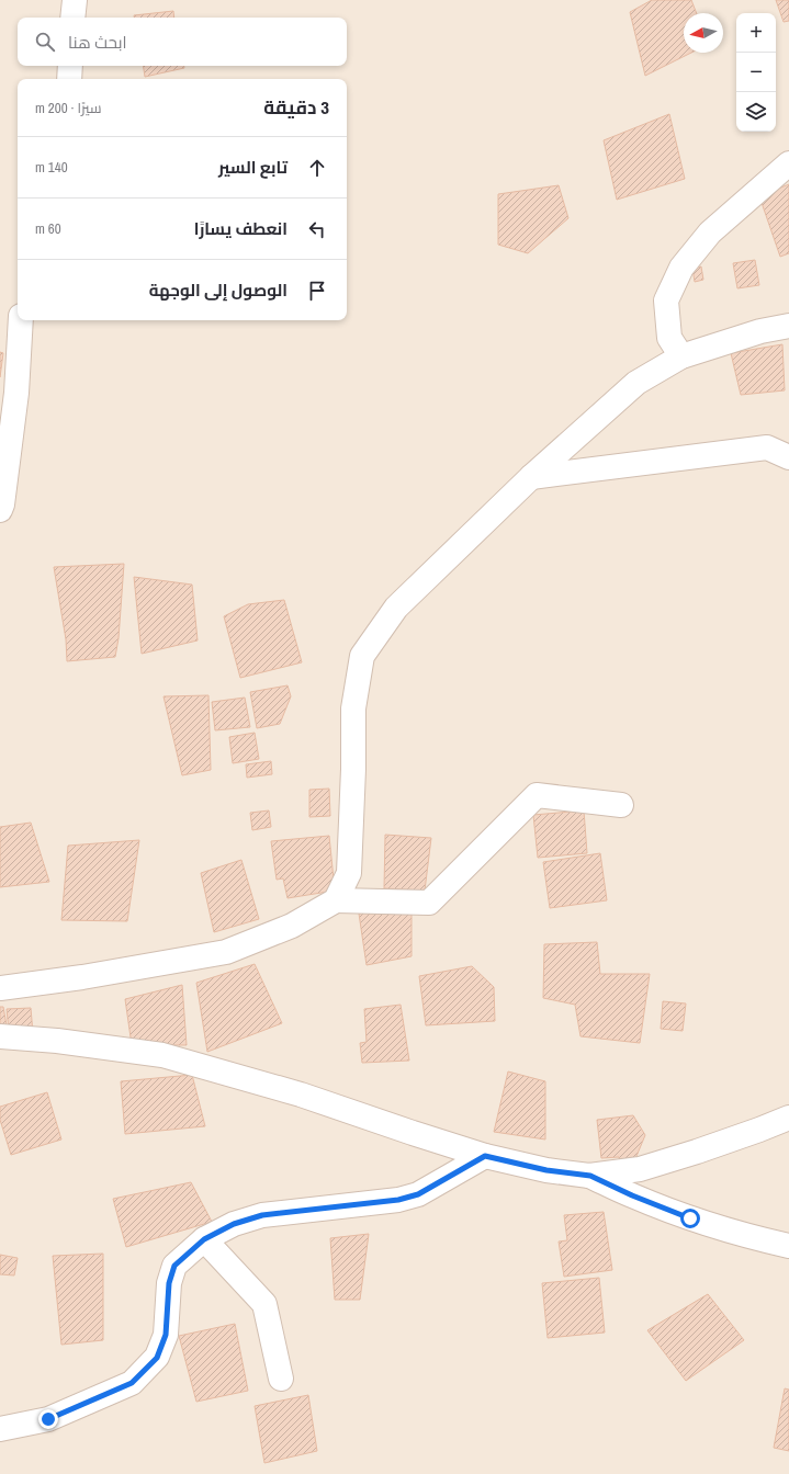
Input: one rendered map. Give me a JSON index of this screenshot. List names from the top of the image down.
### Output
{
  "north": "left",
  "page": {
    "map_buttons": ["+", "−"],
    "search": "ابحث هنا",
    "heading": ["3 دقيقة", "سيرًا · 200 m"],
    "list": [
      ["تابع السير", "140 m"],
      ["انعطف يسارًا", "60 m"],
      "الوصول إلى الوجهة"
    ]
  }
}
